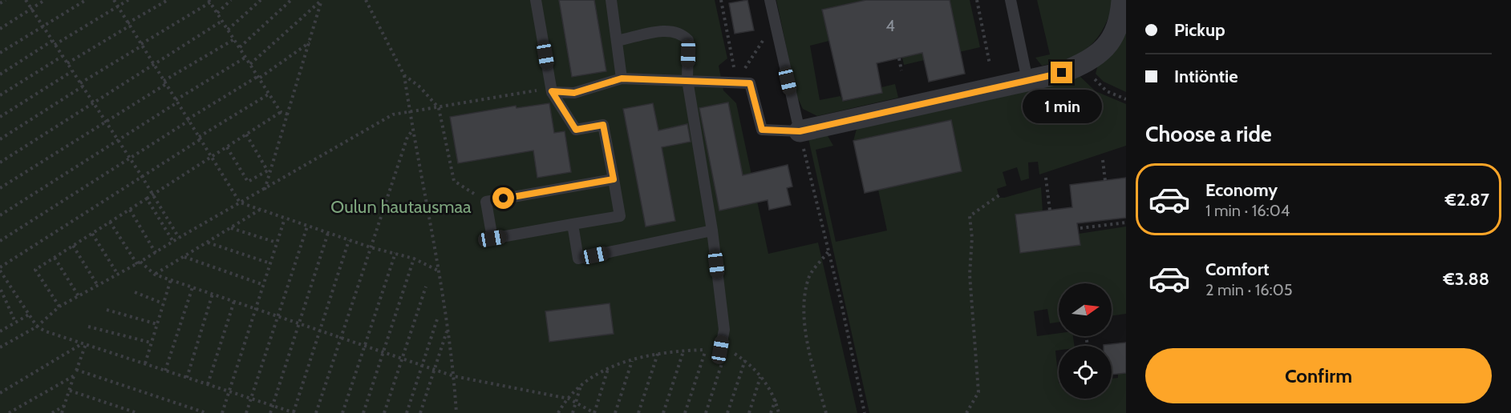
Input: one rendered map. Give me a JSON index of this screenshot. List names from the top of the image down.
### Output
{
  "parks": ["Oulun hautausmaa"],
  "house_numbers": ["4"],
  "north": "right",
  "page": {
    "banner": ["Pickup", "Intiöntie"],
    "bubble": "1 min",
    "heading": "Choose a ride",
    "list": [
      {
        "name": "Economy",
        "note": "1 min · 16:04",
        "value": "€2.87"
      },
      {
        "name": "Comfort",
        "note": "2 min · 16:05",
        "value": "€3.88"
      }
    ],
    "buttons": "Confirm"
  }
}
